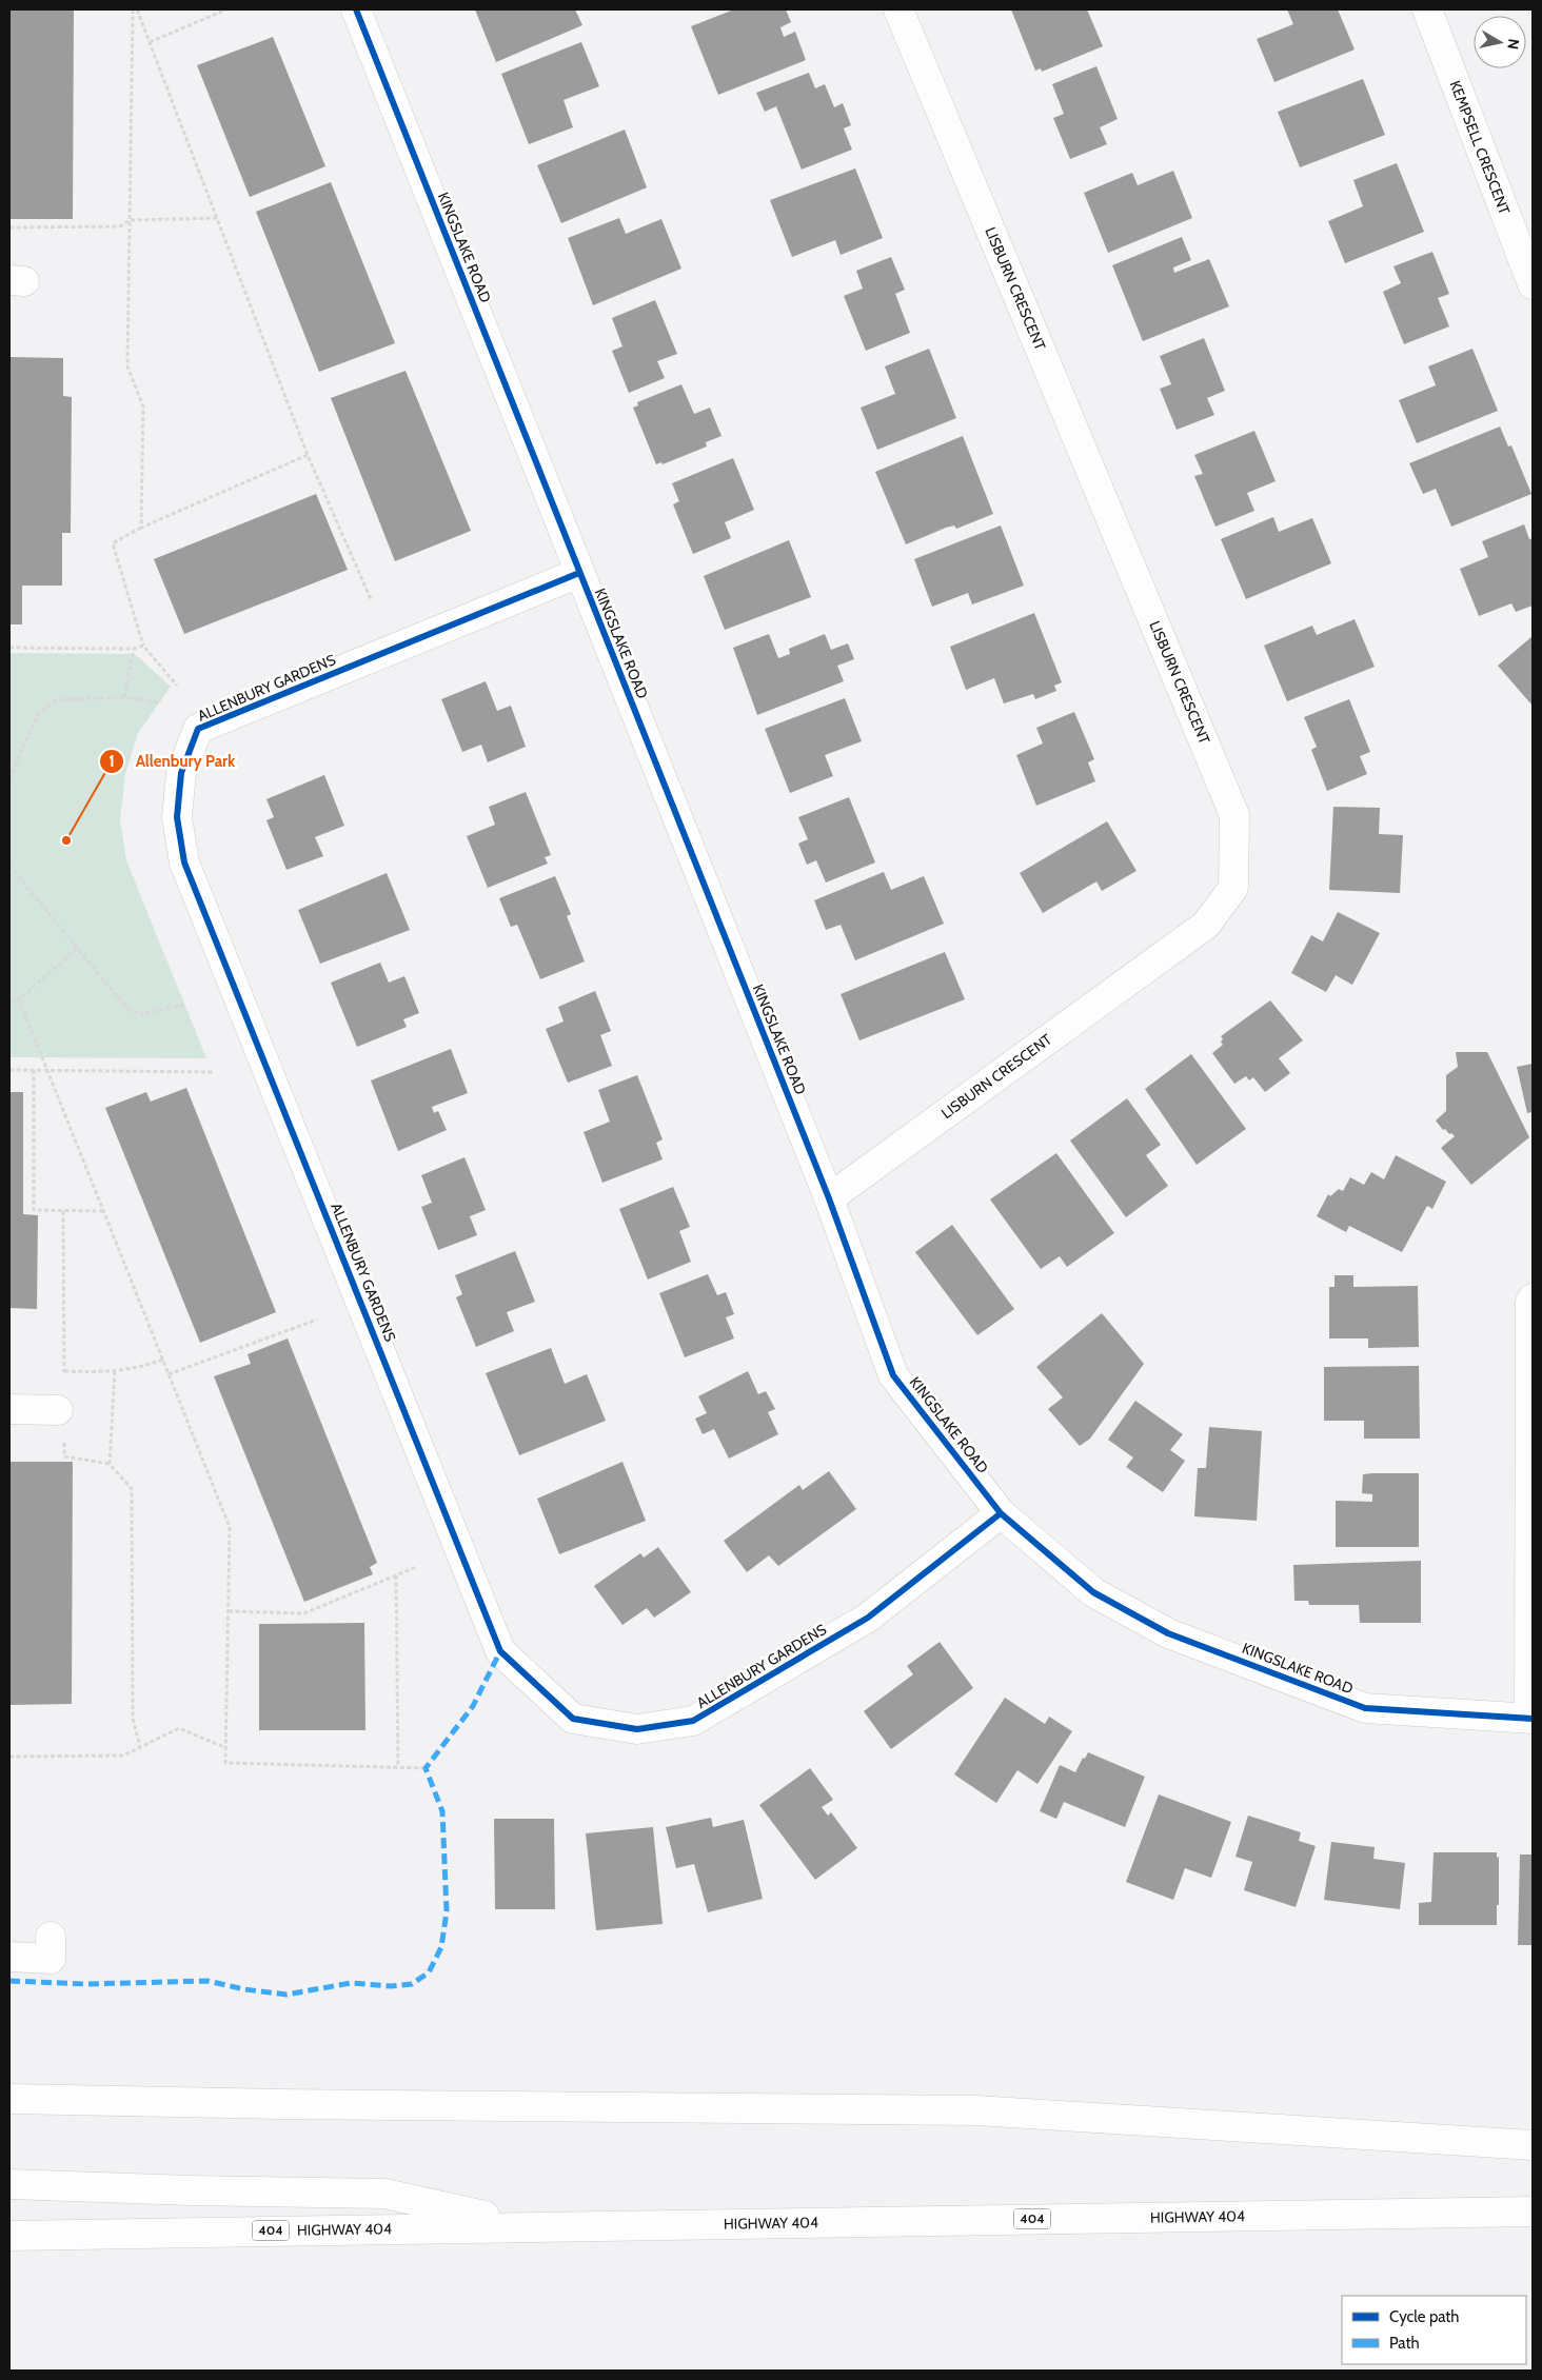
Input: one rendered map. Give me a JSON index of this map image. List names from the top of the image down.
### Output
{
  "streets": {
    "main road": [
      "KEMPSELL CRESCENT",
      "KINGSLAKE ROAD",
      "LISBURN CRESCENT",
      "ALLENBURY GARDENS",
      "HIGHWAY 404",
      "404"
    ]
  },
  "crossings": [
    ["KINGSLAKE ROAD", "LISBURN CRESCENT"],
    ["KINGSLAKE ROAD", "ALLENBURY GARDENS"]
  ],
  "places": ["Allenbury Park"],
  "legend": ["Cycle path", "Path"],
  "north": "right"
}
